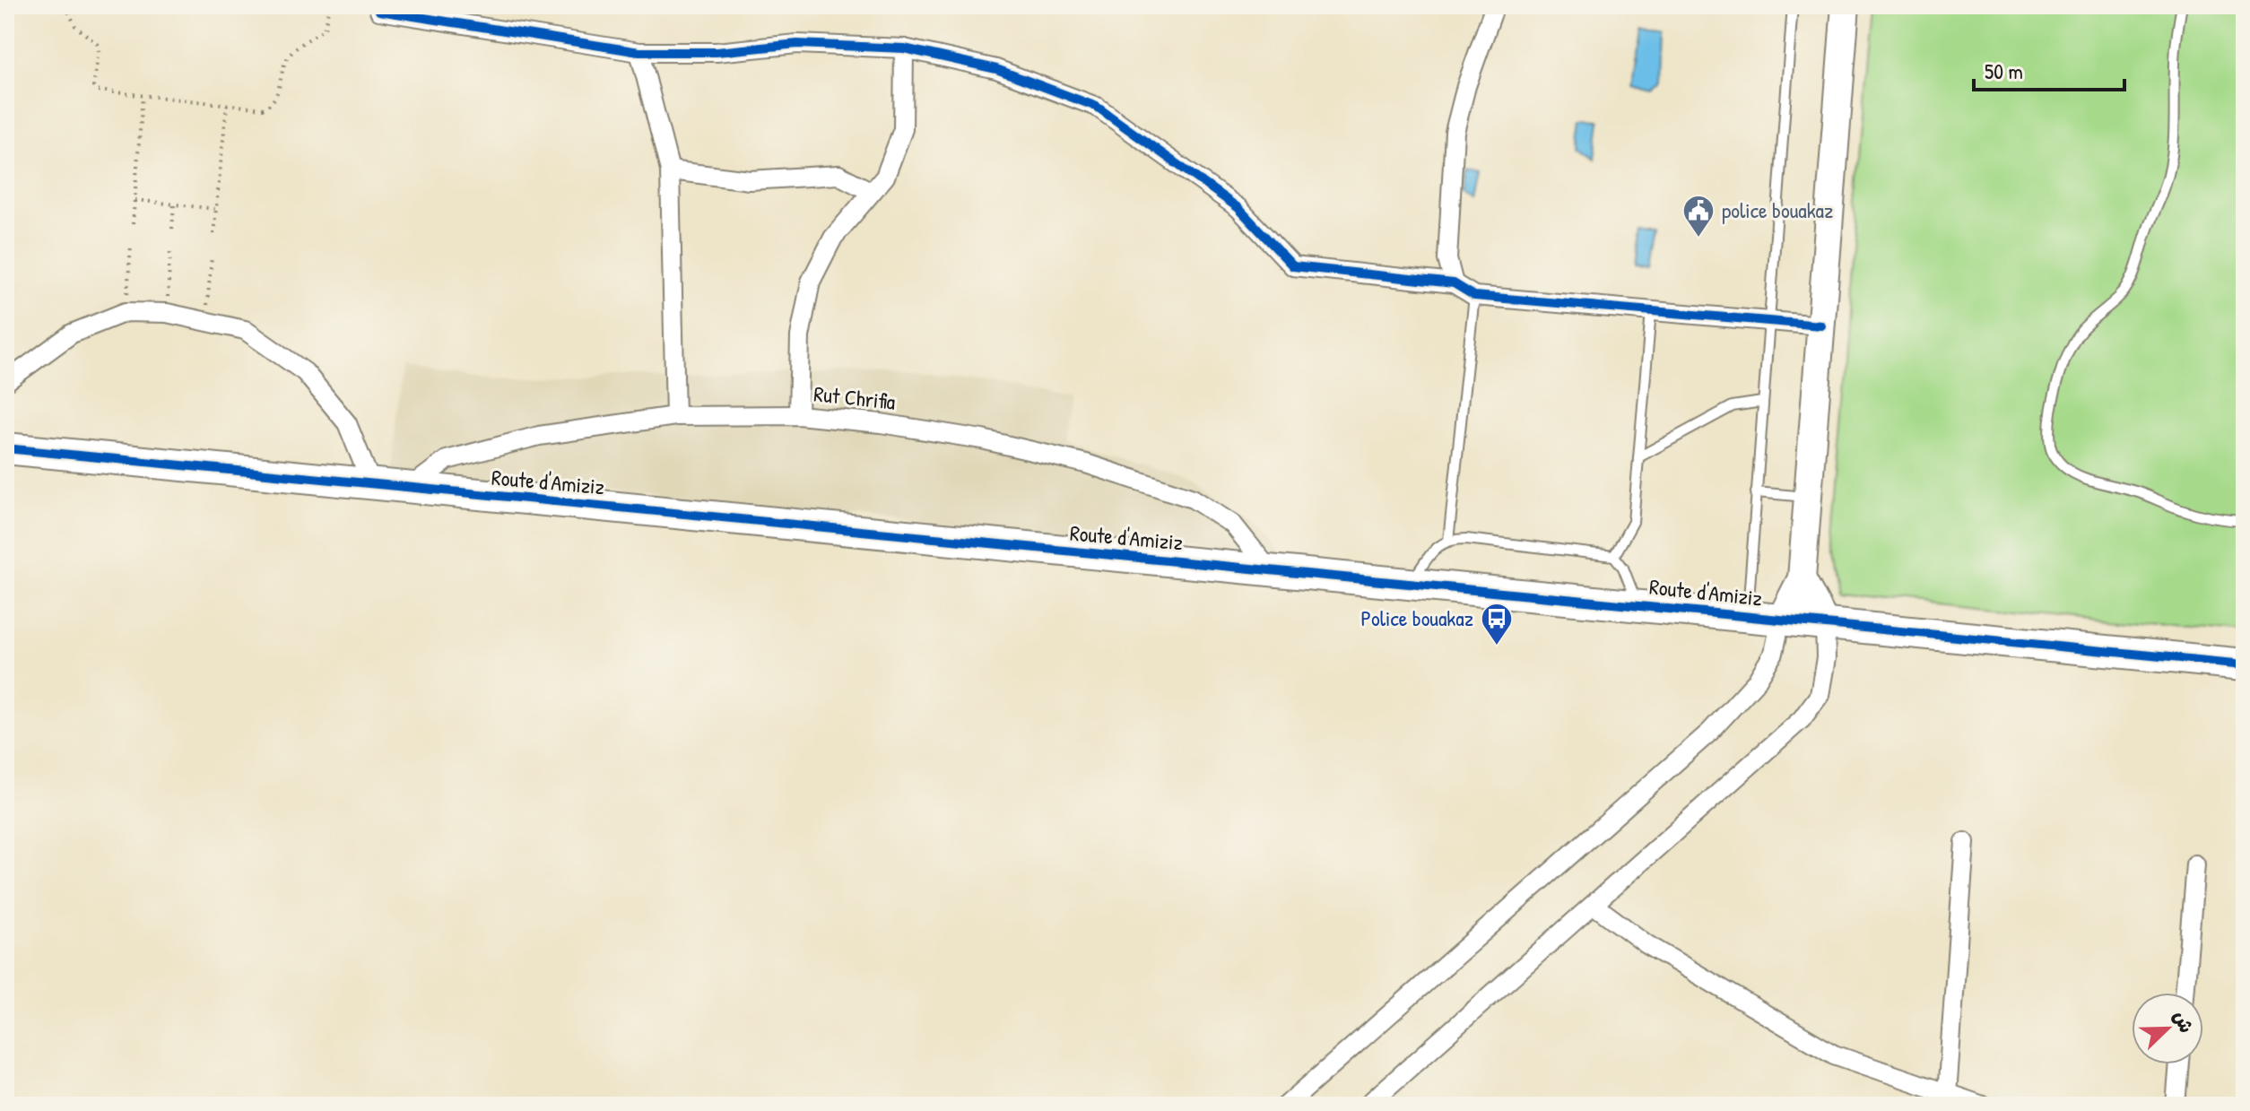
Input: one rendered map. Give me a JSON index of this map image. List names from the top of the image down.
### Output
{
  "streets": {
    "main road": ["Route d'Amiziz"],
    "street": ["Rut Chrifia"]
  },
  "crossings": [
    ["Rut Chrifia", "Route d'Amiziz"]
  ],
  "places": {
    "public building": ["police bouakaz"],
    "bus stop": ["Police bouakaz"]
  },
  "scale_bar": "50 m",
  "north": "top right"
}
